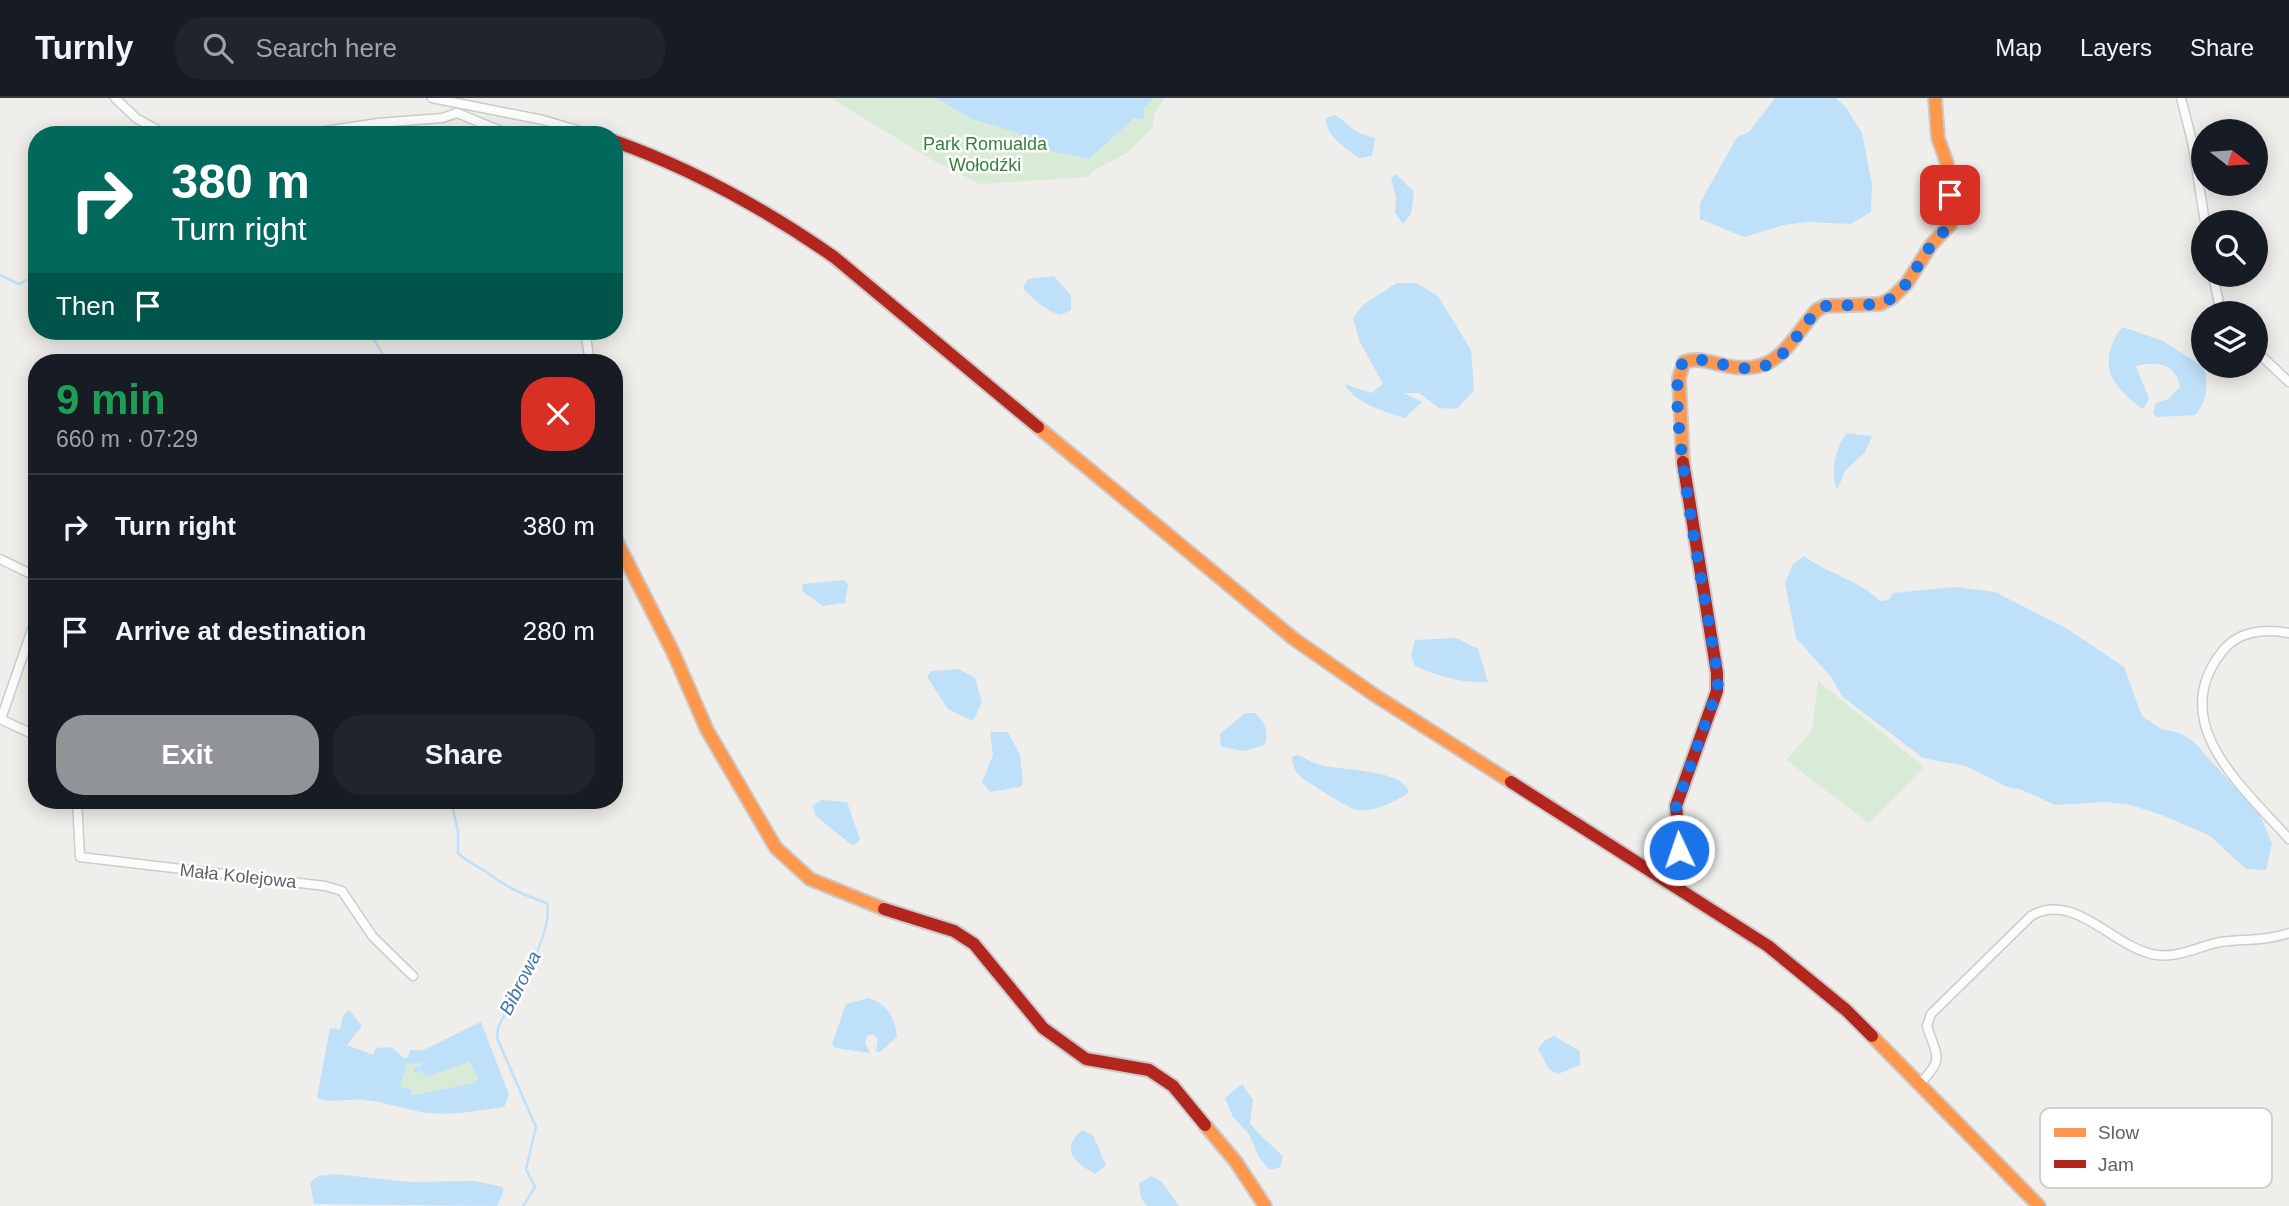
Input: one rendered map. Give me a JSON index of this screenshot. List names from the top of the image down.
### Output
{
  "streets": {
    "street": ["Mała Kolejowa"]
  },
  "water": ["Bibrowa"],
  "parks": ["Park Romualda Wołodźki"],
  "legend": ["Slow", "Jam"],
  "north": "right",
  "page": {
    "header": "Turnly",
    "search": "Search here",
    "nav": ["Map", "Layers", "Share"],
    "turn": ["380 m", "Turn right"],
    "then": "Then",
    "heading": ["9 min", "660 m · 07:29"],
    "list": [
      {
        "name": "Turn right",
        "value": "380 m"
      },
      {
        "name": "Arrive at destination",
        "value": "280 m"
      }
    ],
    "buttons": ["Exit", "Share"]
  }
}
